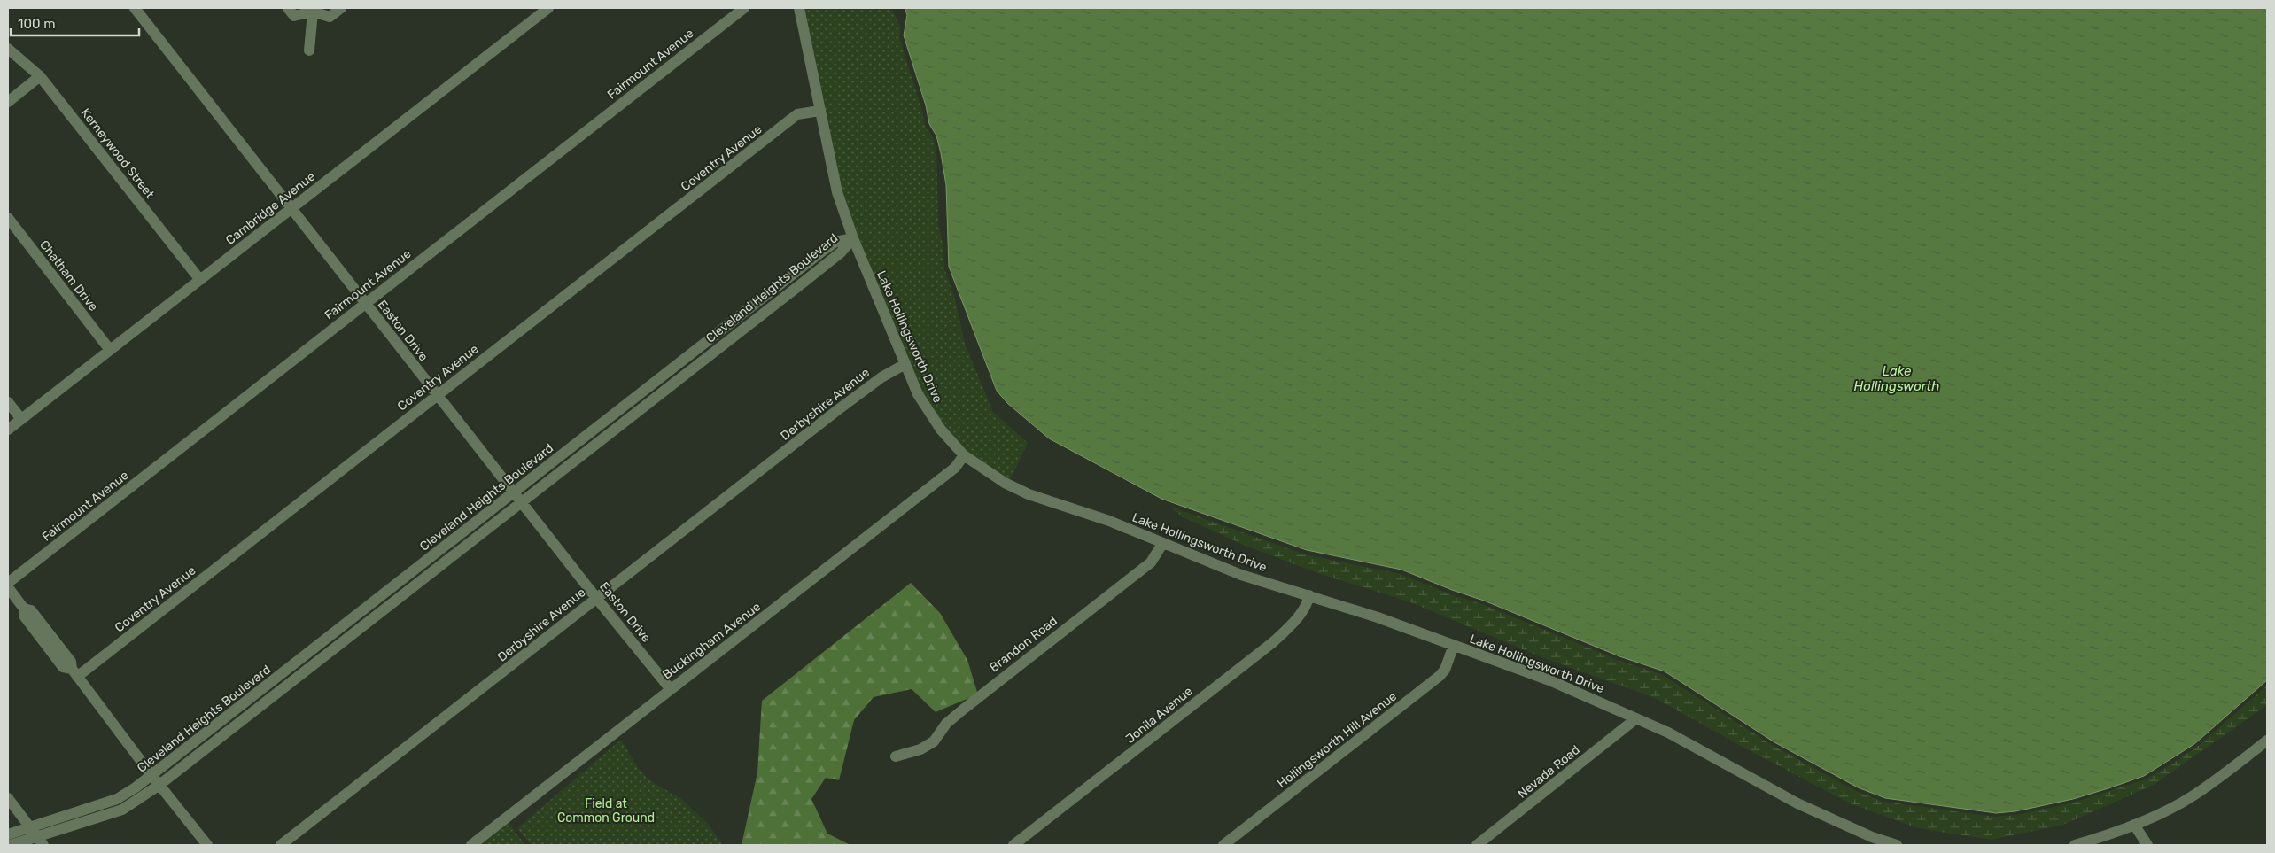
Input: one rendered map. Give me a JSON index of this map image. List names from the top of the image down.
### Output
{
  "streets": {
    "street": [
      "Fairmount Avenue",
      "Kerneywood Street",
      "Coventry Avenue",
      "Cambridge Avenue",
      "Chatham Drive",
      "Cleveland Heights Boulevard",
      "Easton Drive",
      "Lake Hollingsworth Drive",
      "Derbyshire Avenue",
      "Buckingham Avenue",
      "Brandon Road",
      "Jonila Avenue",
      "Hollingsworth Hill Avenue",
      "Nevada Road"
    ]
  },
  "crossings": [
    ["Fairmount Avenue", "Easton Drive"],
    ["Kerneywood Street", "Cambridge Avenue"],
    ["Coventry Avenue", "Easton Drive"],
    ["Coventry Avenue", "Lake Hollingsworth Drive"],
    ["Cambridge Avenue", "Chatham Drive"],
    ["Cambridge Avenue", "Easton Drive"],
    ["Cleveland Heights Boulevard", "Easton Drive"],
    ["Cleveland Heights Boulevard", "Lake Hollingsworth Drive"],
    ["Easton Drive", "Derbyshire Avenue"],
    ["Easton Drive", "Buckingham Avenue"],
    ["Lake Hollingsworth Drive", "Derbyshire Avenue"],
    ["Lake Hollingsworth Drive", "Buckingham Avenue"],
    ["Lake Hollingsworth Drive", "Brandon Road"],
    ["Lake Hollingsworth Drive", "Jonila Avenue"],
    ["Lake Hollingsworth Drive", "Hollingsworth Hill Avenue"],
    ["Lake Hollingsworth Drive", "Nevada Road"]
  ],
  "water": ["Lake Hollingsworth"],
  "parks": ["Field at Common Ground"],
  "scale_bar": "100 m"
}
